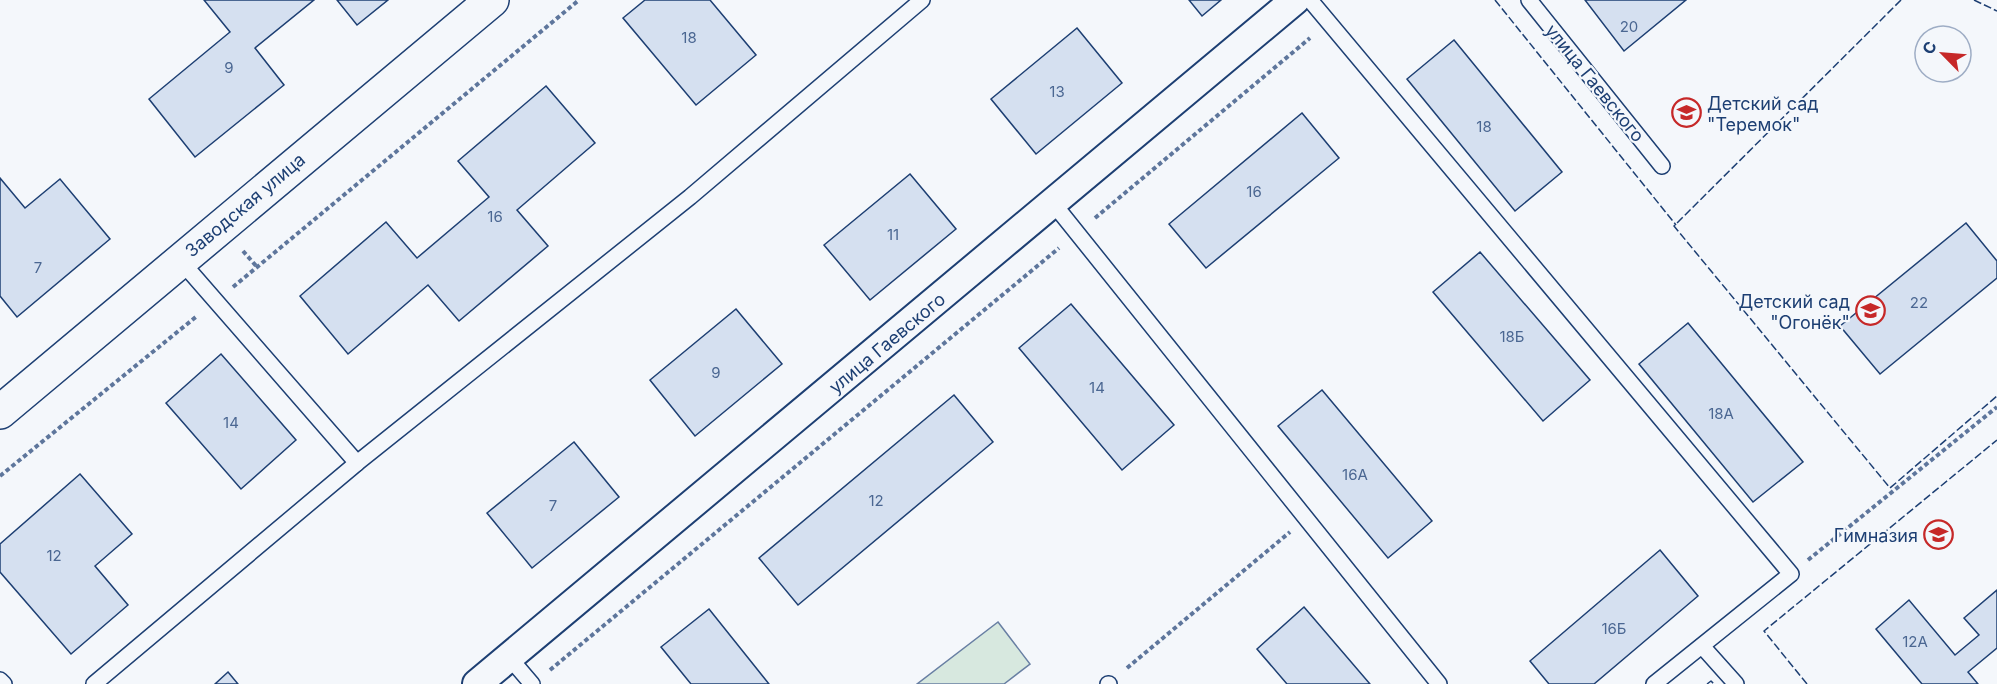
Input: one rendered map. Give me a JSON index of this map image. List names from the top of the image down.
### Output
{
  "streets": {
    "street": ["улица Гаевского", "Заводская улица"]
  },
  "places": {
    "school or university": ["Детский сад \"Теремок\"", "Детский сад \"Огонёк\"", "Гимназия"]
  },
  "house_numbers": [
    "20",
    "18",
    "9",
    "13",
    "18",
    "16",
    "16",
    "11",
    "7",
    "22",
    "18Б",
    "9",
    "14",
    "18А",
    "14",
    "16А",
    "12",
    "7",
    "12",
    "16Б",
    "12А"
  ],
  "north": "top left"
}
